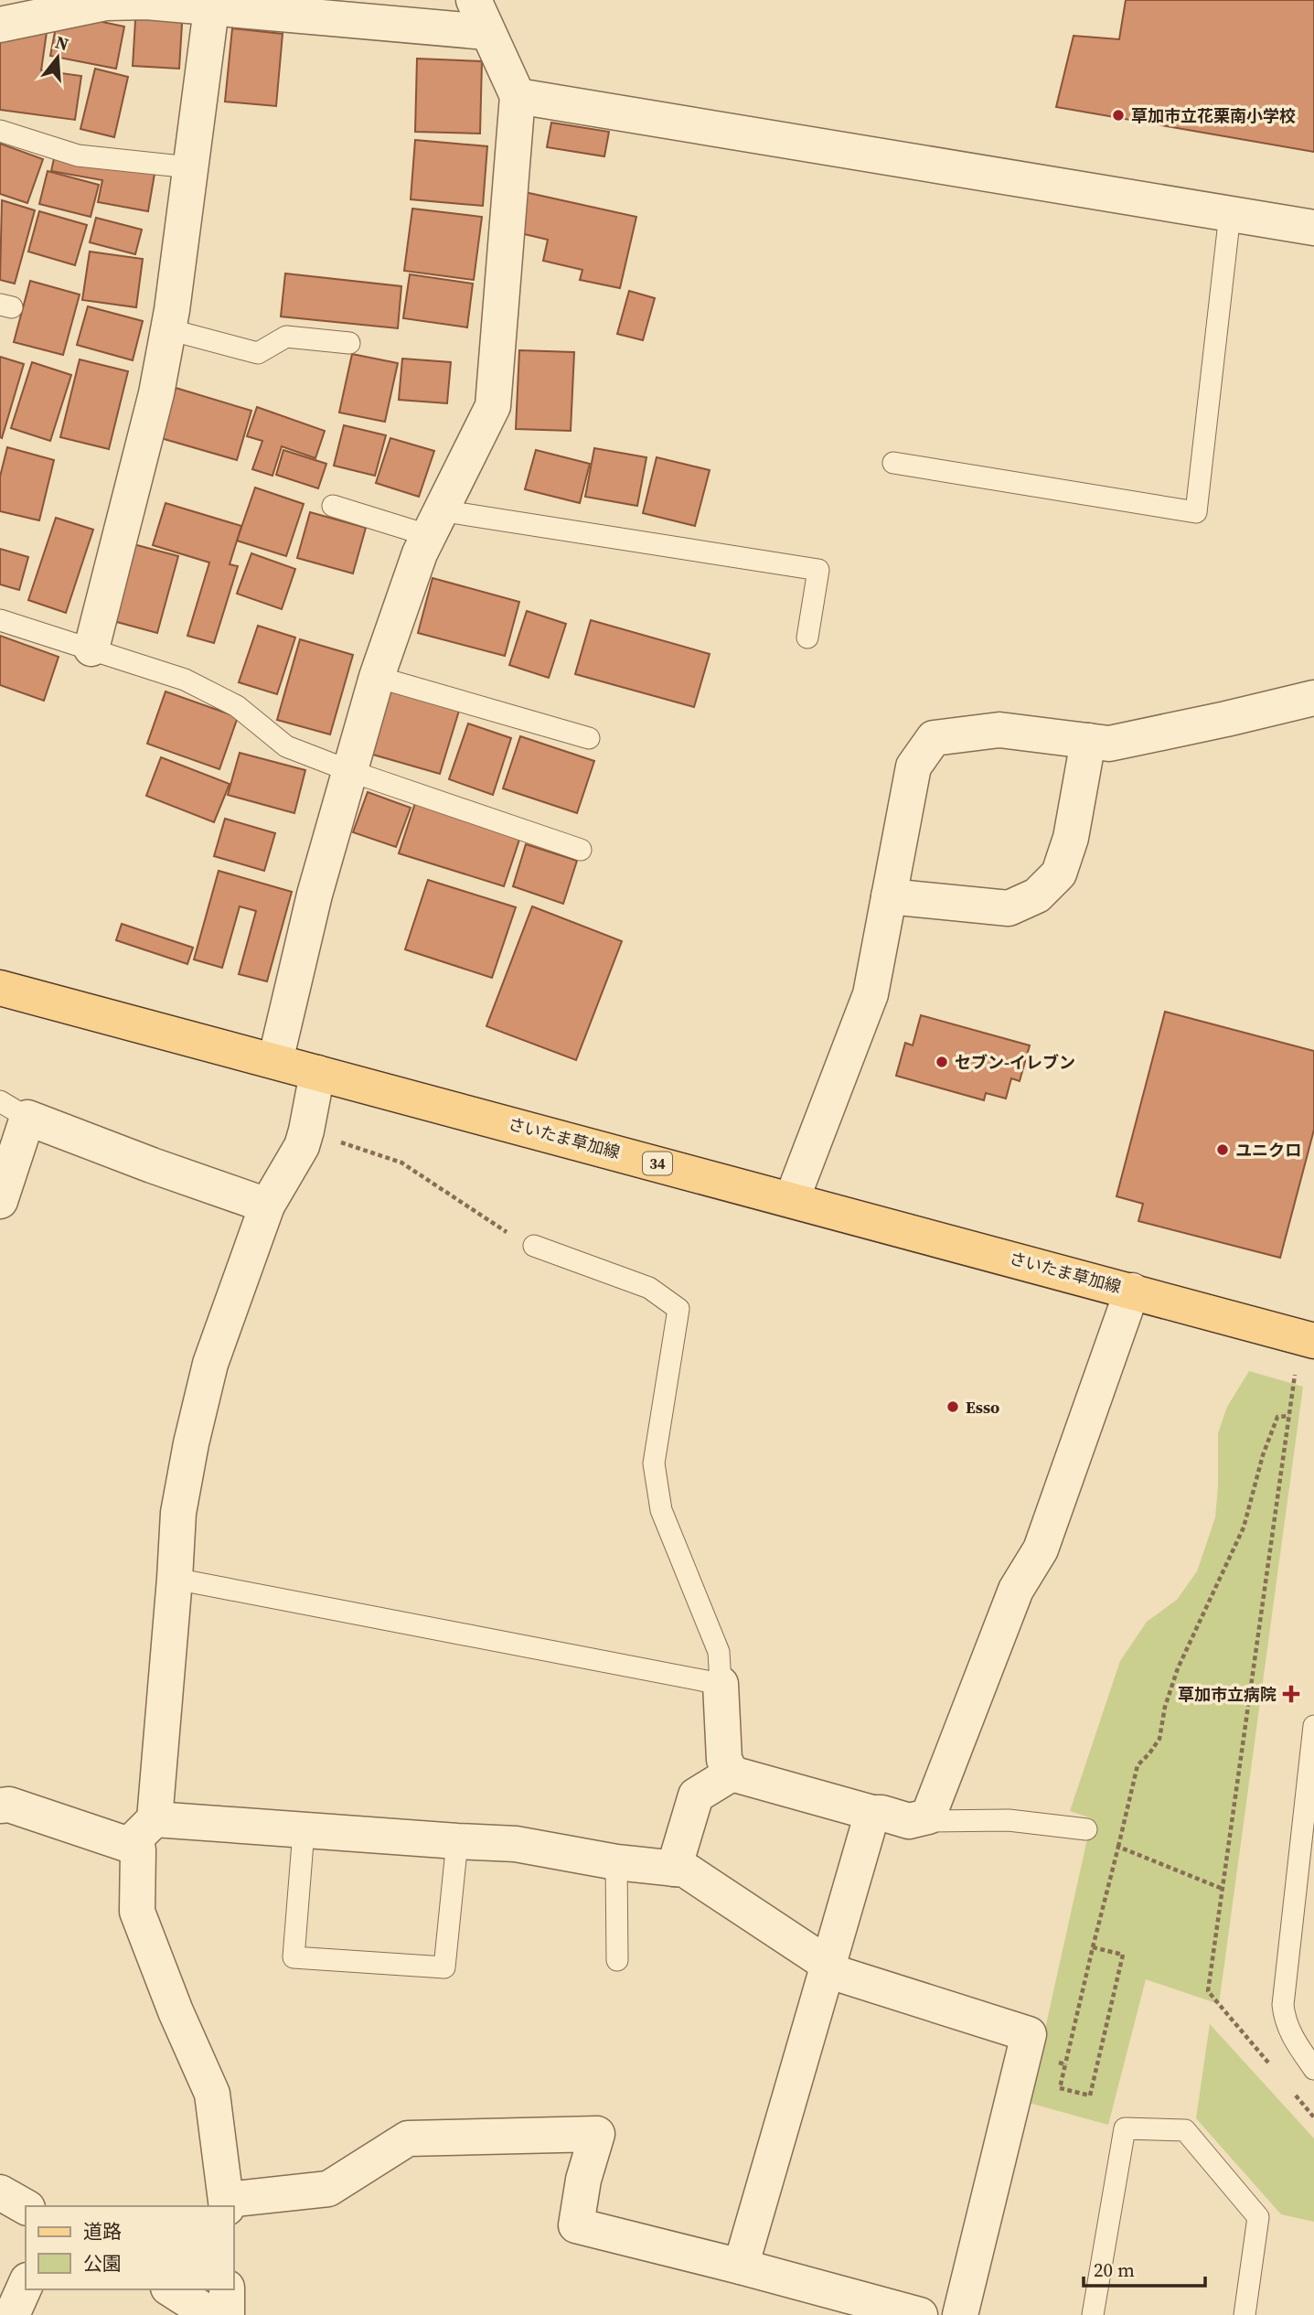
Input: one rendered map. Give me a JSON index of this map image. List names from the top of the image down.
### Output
{
  "streets": {
    "main road": ["さいたま草加線", "34"]
  },
  "places": {
    "other": [
      "草加市立花栗南小学校",
      "セブン-イレブン",
      "ユニクロ",
      "Esso"
    ],
    "health": ["草加市立病院"]
  },
  "legend": ["道路", "公園"],
  "scale_bar": "20 m",
  "north": "top"
}
